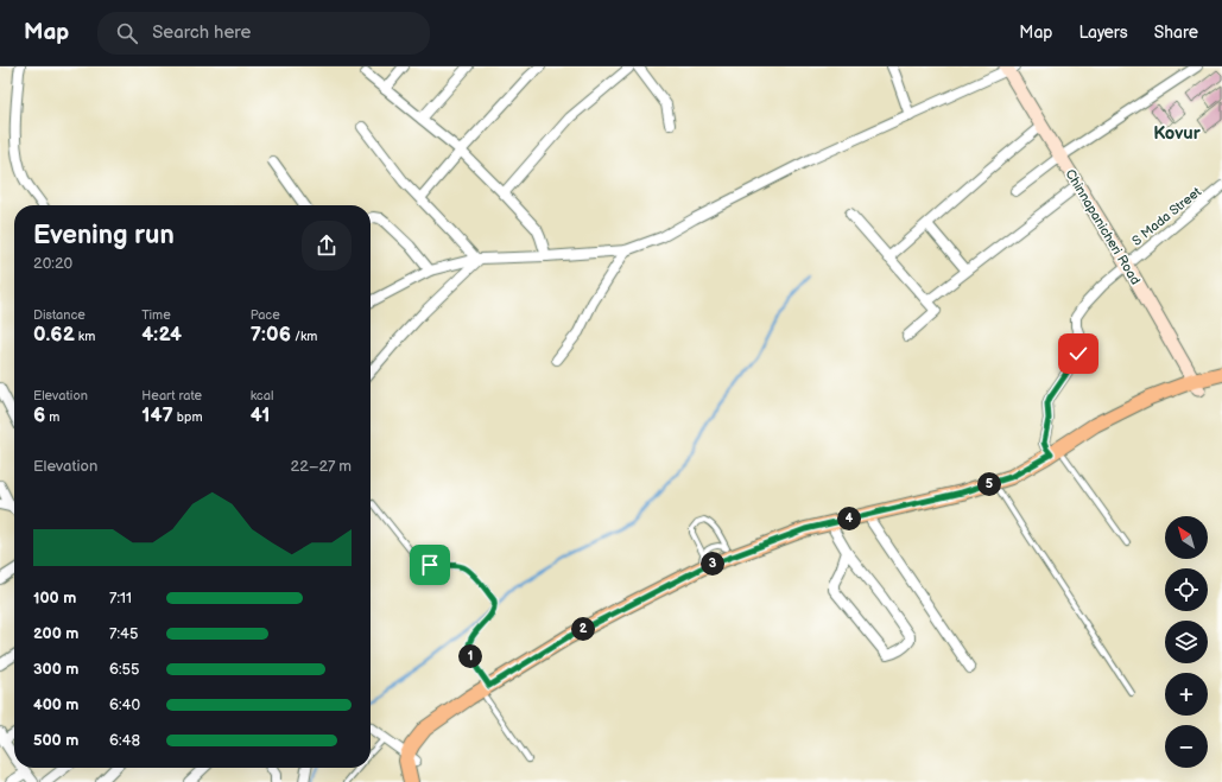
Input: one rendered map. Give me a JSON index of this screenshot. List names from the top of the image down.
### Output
{
  "streets": {
    "street": ["S Mada Street", "Chinnapanicheri Road"]
  },
  "crossings": [
    ["S Mada Street", "Chinnapanicheri Road"]
  ],
  "districts": ["Kovur"],
  "north": "top left",
  "page": {
    "header": "Map",
    "search": "Search here",
    "nav": ["Map", "Layers", "Share"],
    "heading": ["Evening run", "20:20"],
    "stats": [
      ["Distance", "0.62 km"],
      ["Time", "4:24"],
      ["Pace", "7:06 /km"],
      ["Elevation", "6 m"],
      ["Heart rate", "147 bpm"],
      ["kcal", "41"]
    ],
    "chart": ["Elevation", "22–27 m"],
    "pins": [
      "5",
      "4",
      "3",
      "2",
      "1"
    ],
    "map_buttons": ["+", "−"],
    "list": [
      {
        "name": "100 m",
        "note": "7:11"
      },
      {
        "name": "200 m",
        "note": "7:45"
      },
      {
        "name": "300 m",
        "note": "6:55"
      },
      {
        "name": "400 m",
        "note": "6:40"
      },
      {
        "name": "500 m",
        "note": "6:48"
      }
    ]
  }
}
